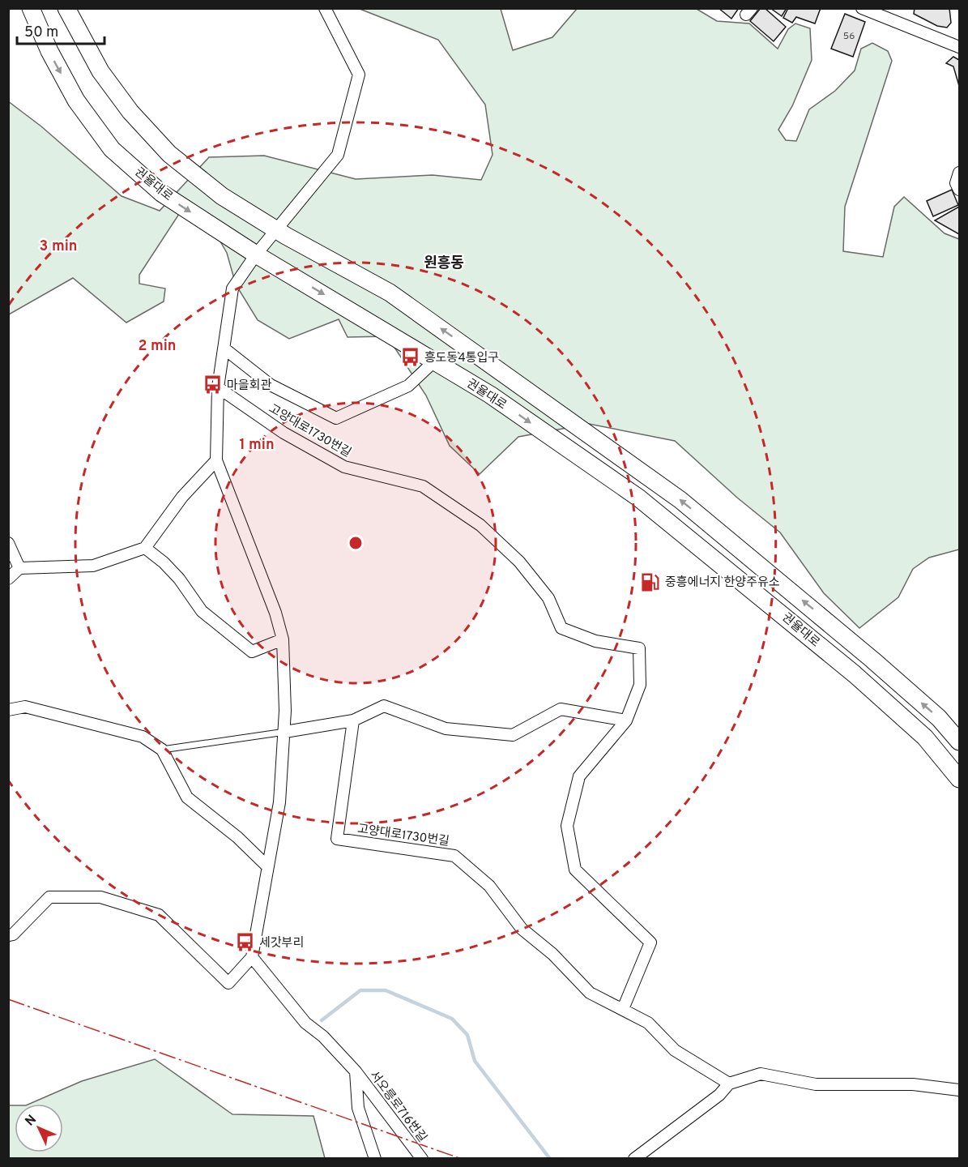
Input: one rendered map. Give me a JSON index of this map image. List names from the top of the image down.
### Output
{
  "streets": {
    "main road": ["권율대로"],
    "street": ["고양대로1730번길", "서오릉로716번길"]
  },
  "crossings": [
    ["권율대로", "고양대로1730번길"]
  ],
  "districts": ["원흥동"],
  "places": {
    "bus stop": ["흥도동4통입구", "마을회관", "세갓부리"],
    "fuel station": ["중흥에너지 한양주유소"]
  },
  "house_numbers": ["56"],
  "scale_bar": "50 m",
  "north": "top left",
  "rings": ["3 min", "2 min", "1 min"]
}
